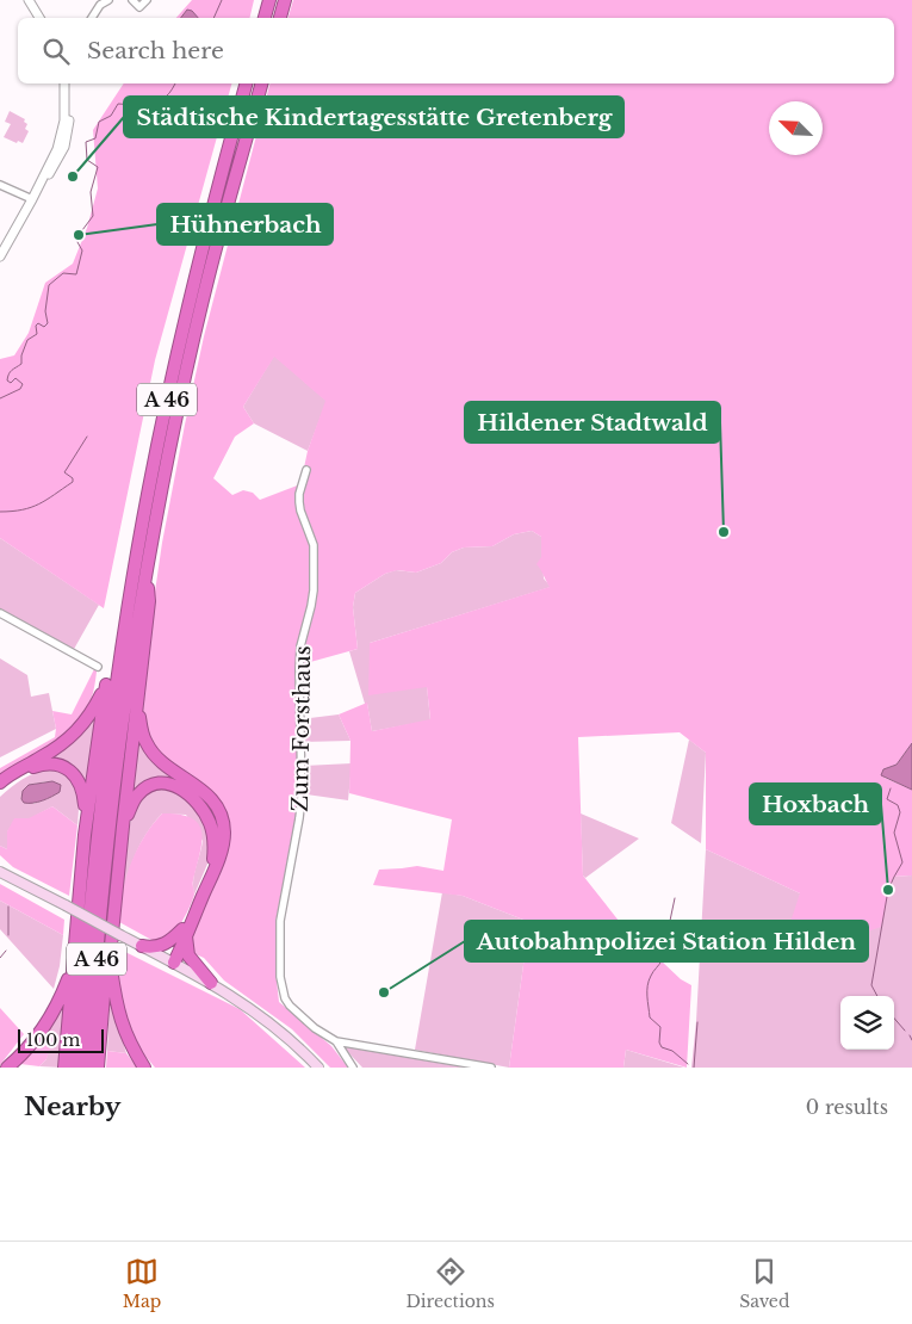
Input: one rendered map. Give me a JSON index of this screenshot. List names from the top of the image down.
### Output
{
  "streets": {
    "highway": ["A 46"],
    "street": ["Zum Forsthaus"]
  },
  "places": [
    "Städtische Kindertagesstätte Gretenberg",
    "Hühnerbach",
    "Hildener Stadtwald",
    "Hoxbach",
    "Autobahnpolizei Station Hilden"
  ],
  "scale_bar": "100 m",
  "north": "top left",
  "page": {
    "search": "Search here",
    "scale": "100 m",
    "heading": ["Nearby", "0 results"],
    "nav": ["Map", "Directions", "Saved"]
  }
}
